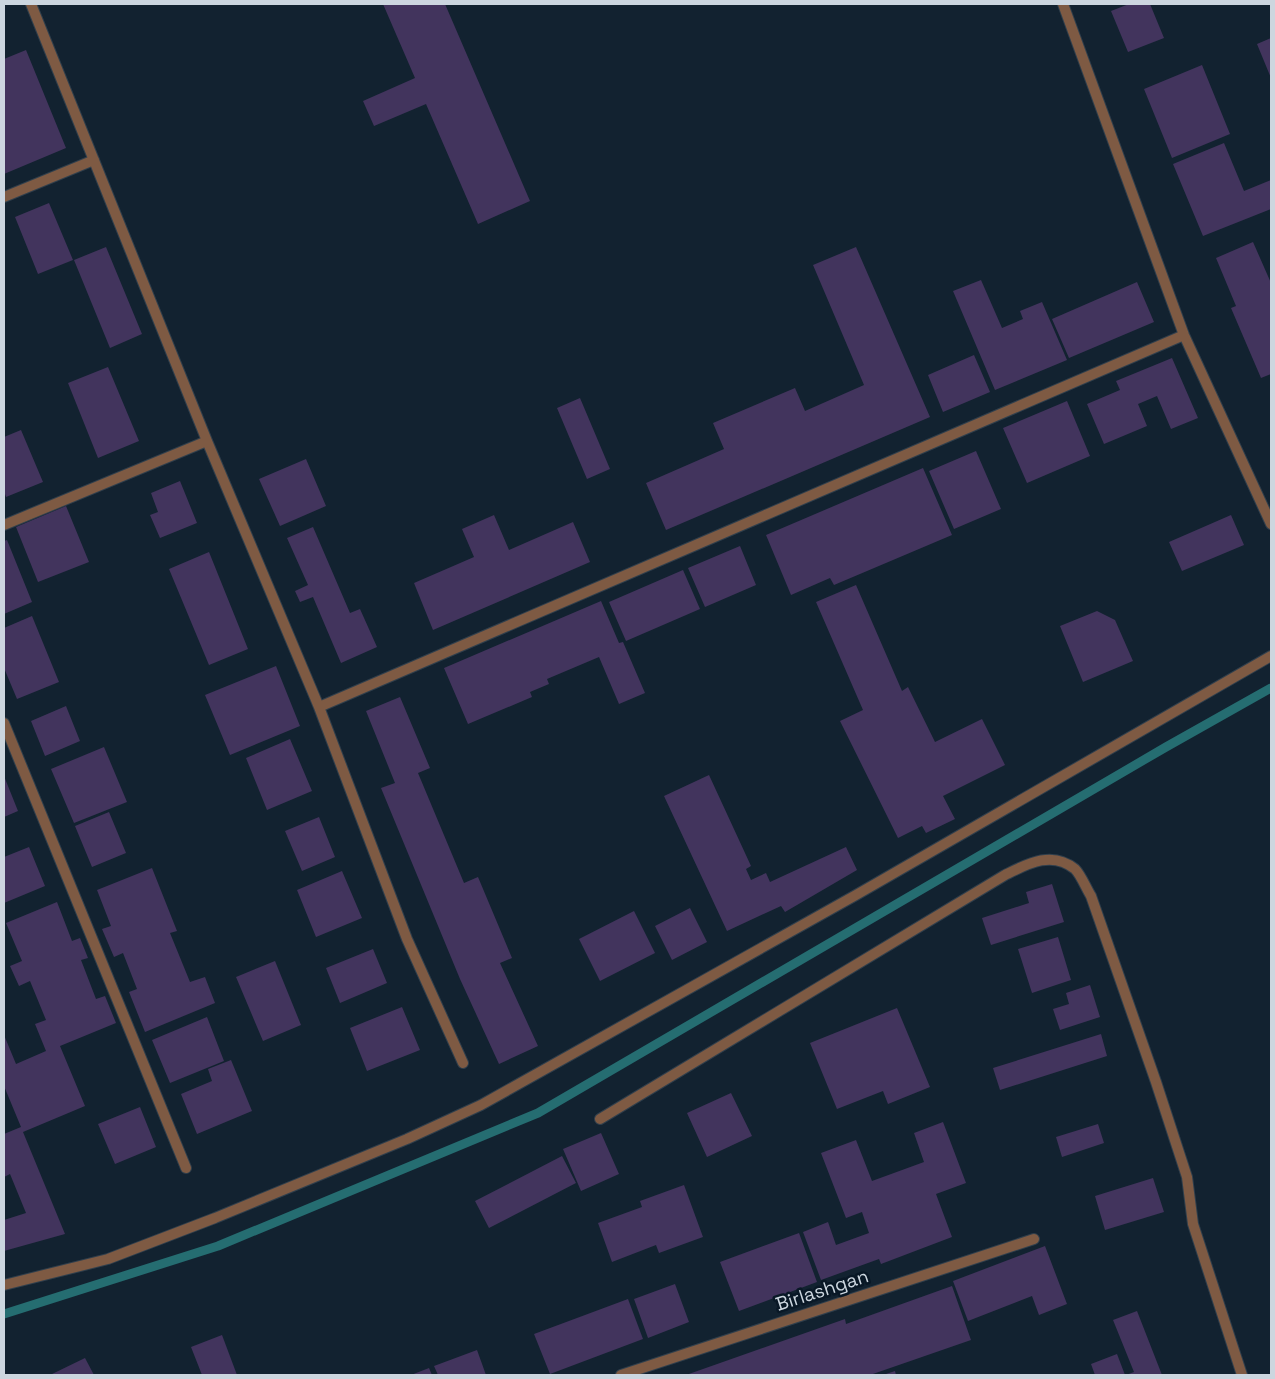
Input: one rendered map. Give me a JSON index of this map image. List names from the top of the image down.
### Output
{
  "streets": {
    "street": ["Birlashgan"]
  }
}
